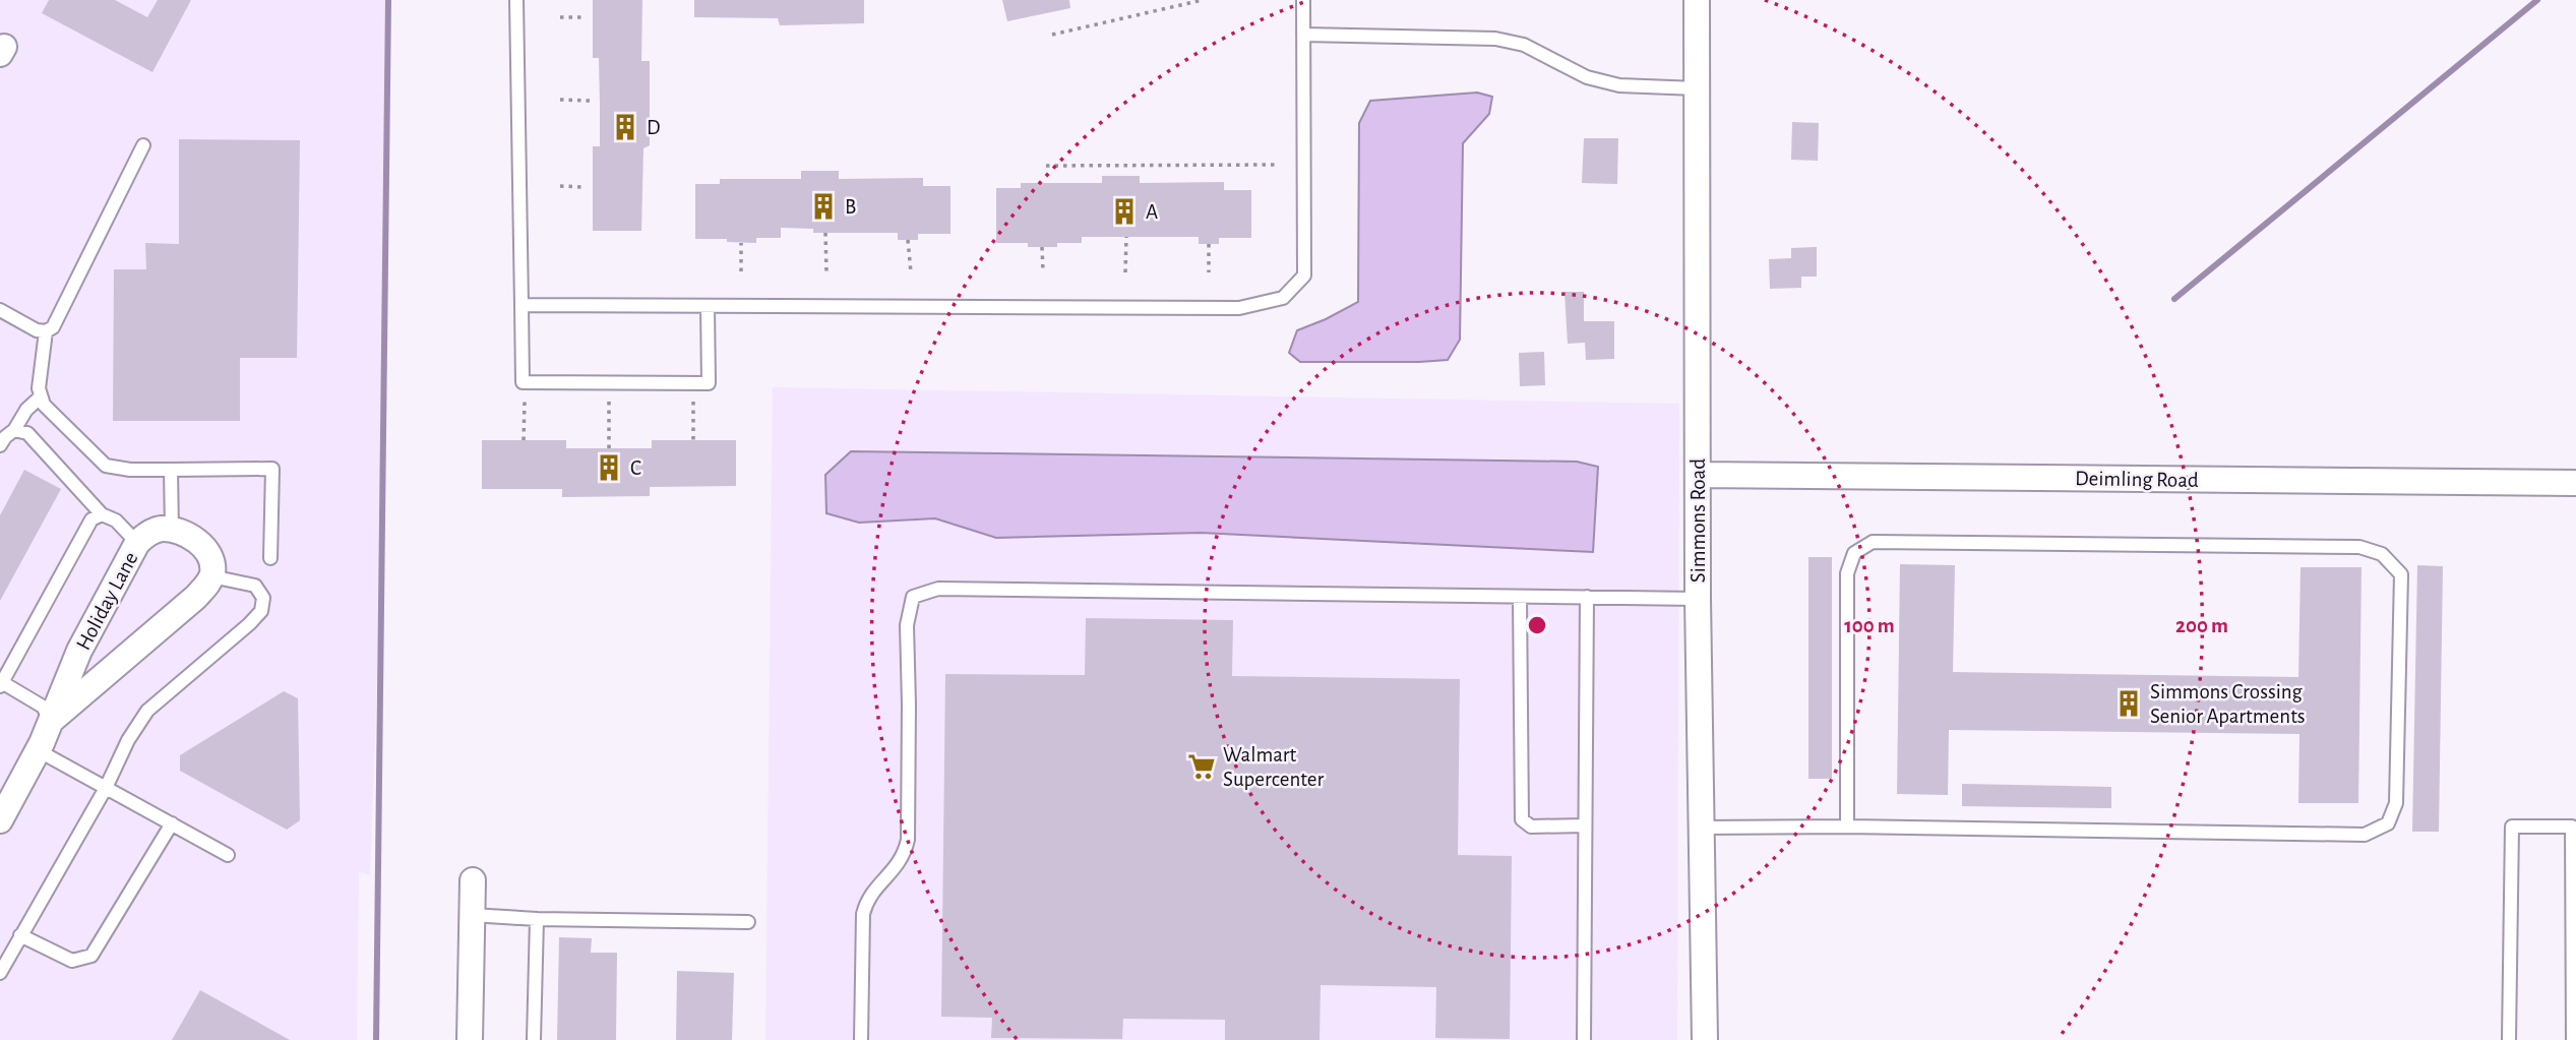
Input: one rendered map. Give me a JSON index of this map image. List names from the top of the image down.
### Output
{
  "streets": {
    "street": ["Deimling Road", "Simmons Road", "Holiday Lane"]
  },
  "crossings": [
    ["Deimling Road", "Simmons Road"]
  ],
  "places": {
    "building": [
      "D",
      "B",
      "A",
      "C",
      "Simmons Crossing Senior Apartments"
    ],
    "supermarket": ["Walmart Supercenter"]
  },
  "rings": ["100 m", "200 m"]
}
